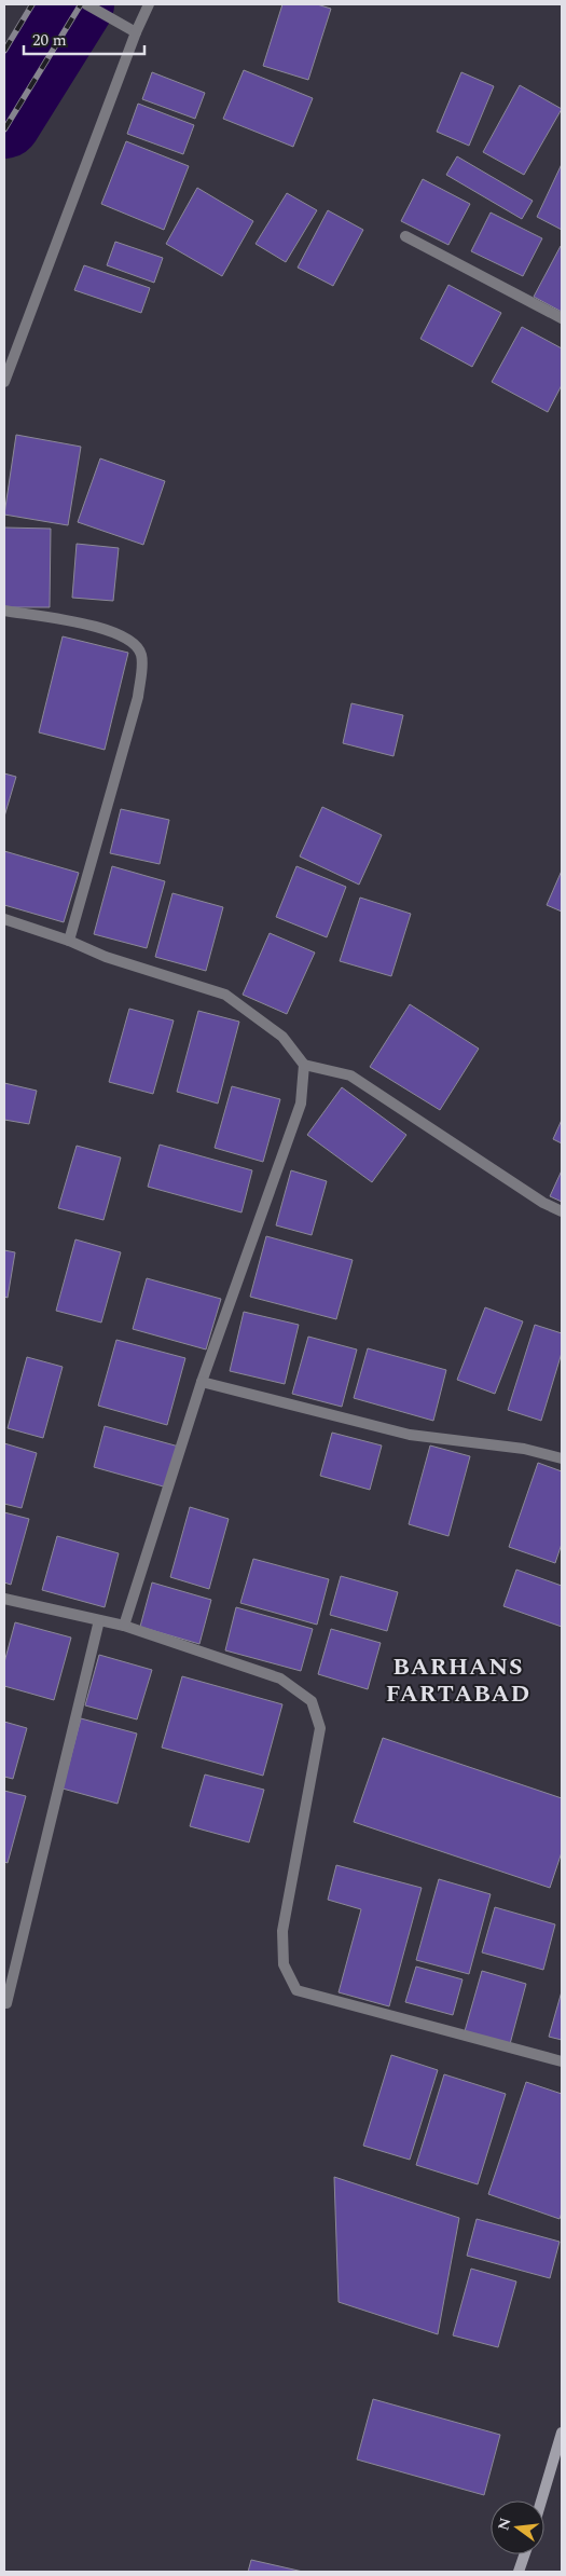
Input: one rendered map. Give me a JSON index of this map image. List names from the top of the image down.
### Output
{
  "districts": ["BARHANS FARTABAD"],
  "scale_bar": "20 m",
  "north": "left"
}
